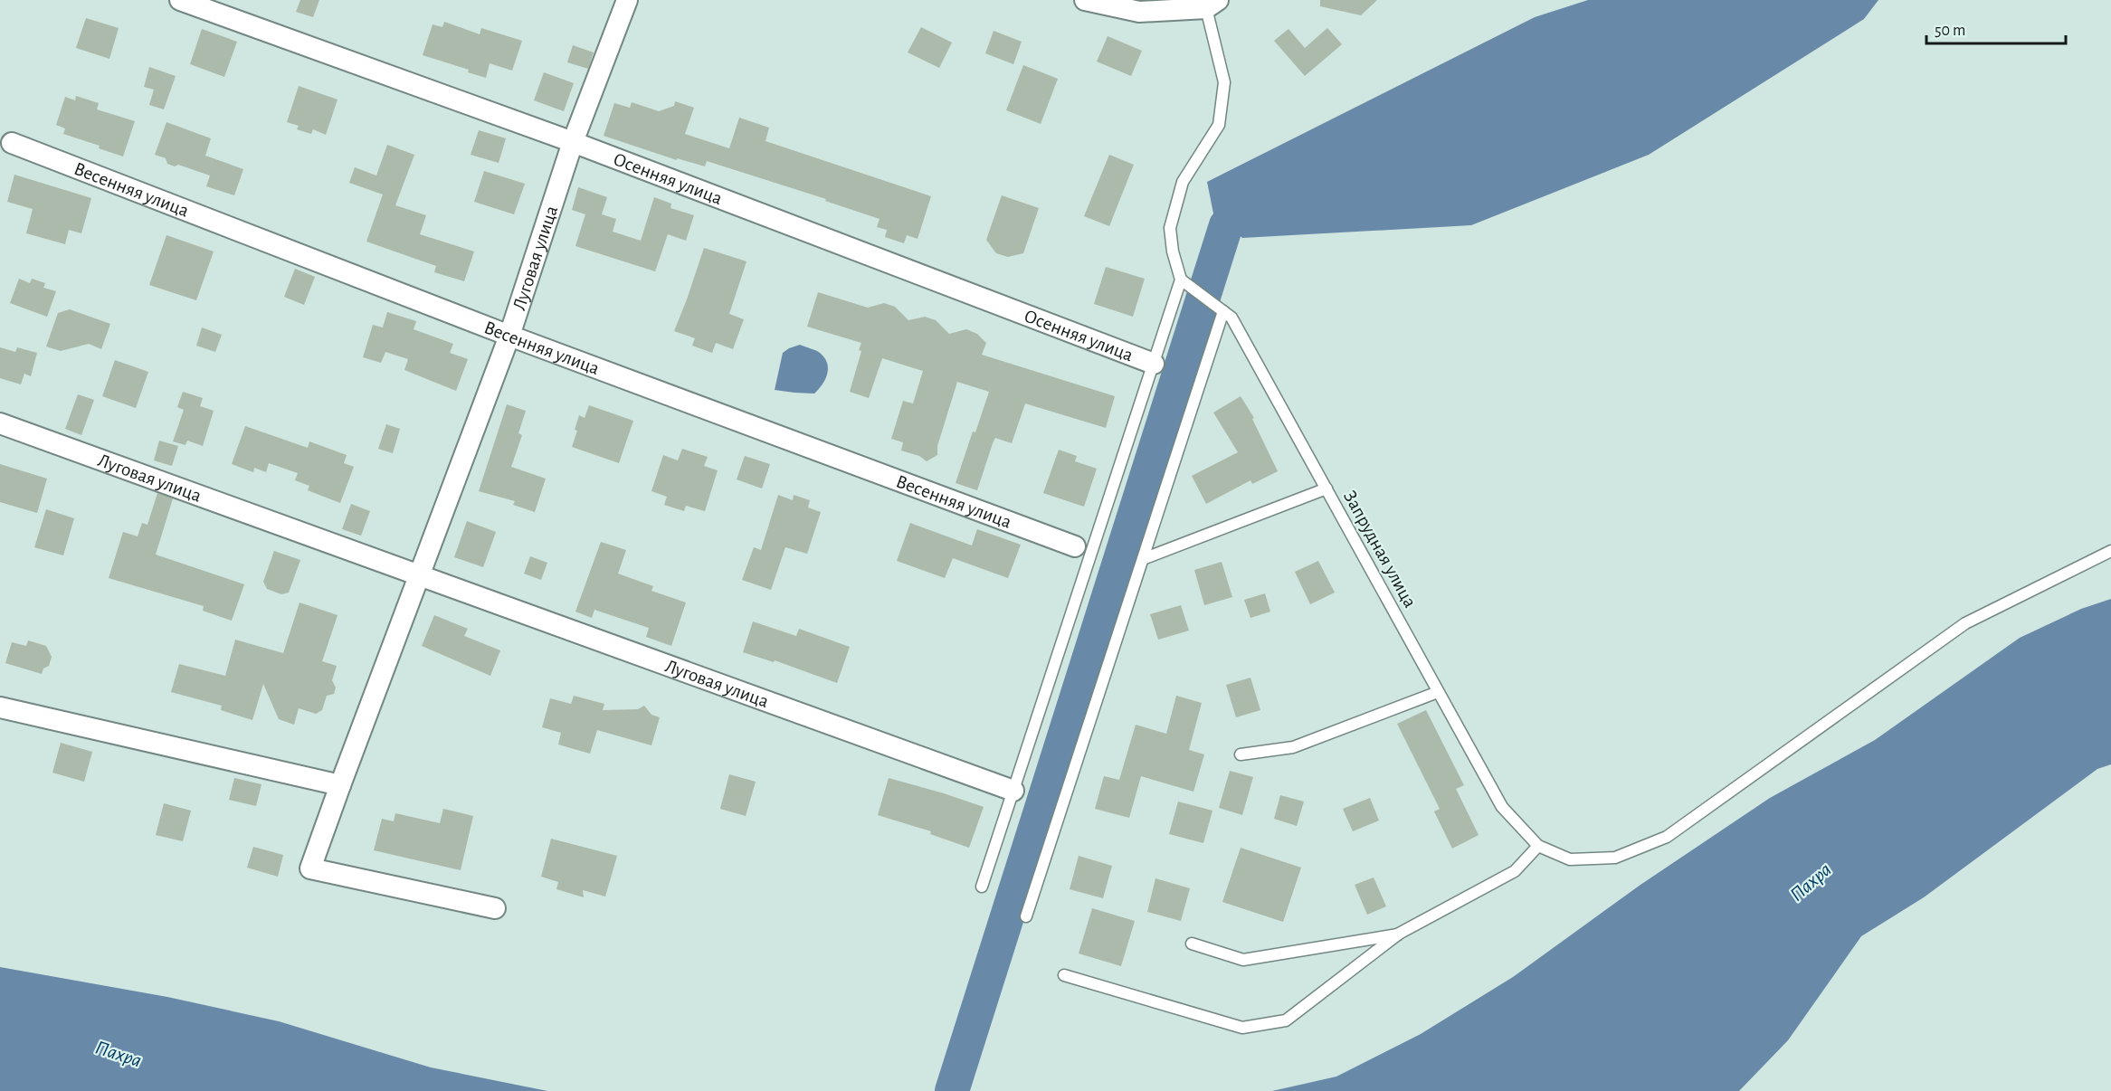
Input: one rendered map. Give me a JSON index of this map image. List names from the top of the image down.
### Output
{
  "streets": {
    "street": ["Осенняя улица", "Весенняя улица", "Луговая улица"],
    "lane": ["Запрудная улица"]
  },
  "crossings": [
    ["Осенняя улица", "Луговая улица"],
    ["Весенняя улица", "Луговая улица"]
  ],
  "water": ["Пахра"],
  "scale_bar": "50 m"
}
